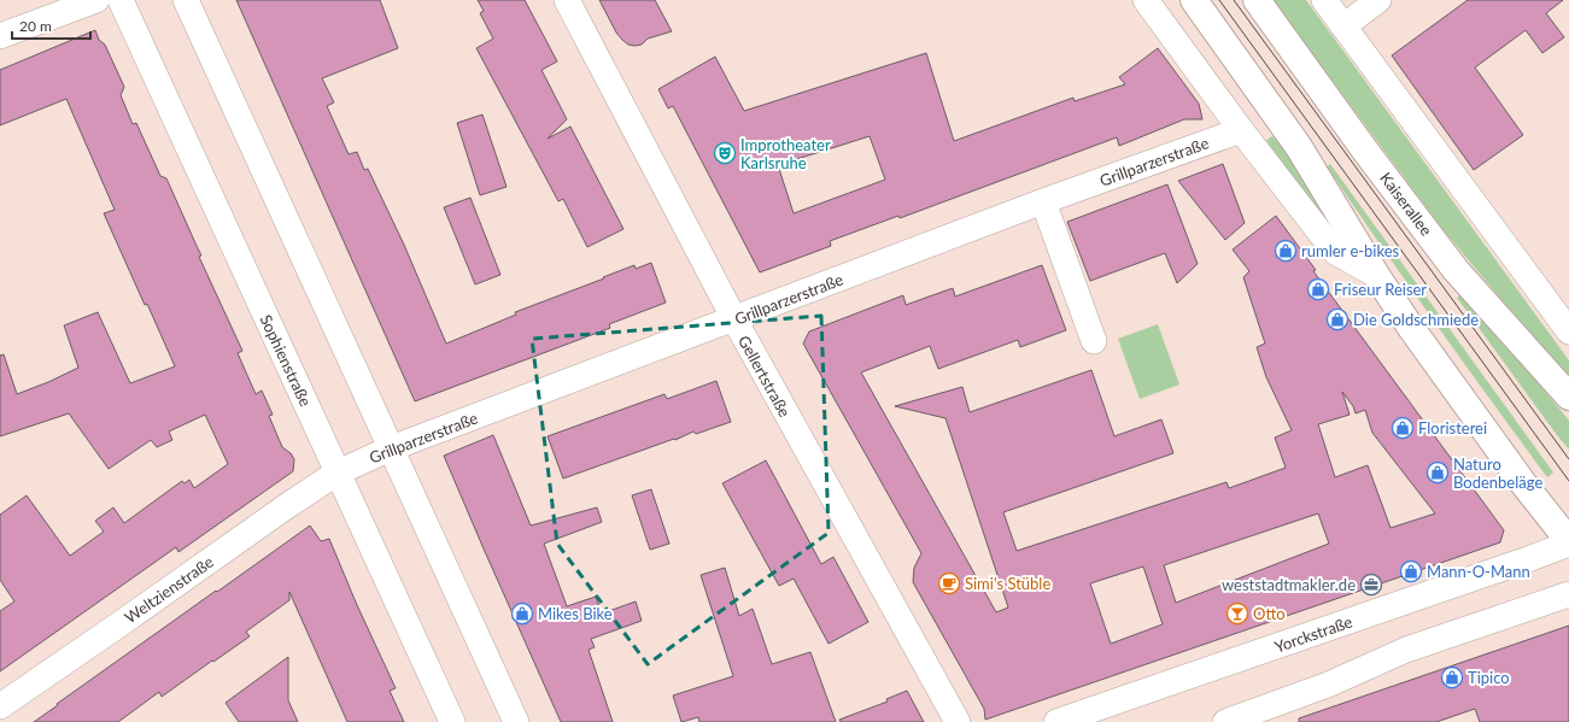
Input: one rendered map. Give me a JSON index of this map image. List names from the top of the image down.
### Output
{
  "streets": {
    "main road": ["Kaiserallee"],
    "street": [
      "Grillparzerstraße",
      "Sophienstraße",
      "Gellertstraße",
      "Weltzienstraße",
      "Yorckstraße"
    ]
  },
  "crossings": [
    ["Grillparzerstraße", "Sophienstraße"],
    ["Grillparzerstraße", "Gellertstraße"],
    ["Grillparzerstraße", "Weltzienstraße"],
    ["Sophienstraße", "Weltzienstraße"]
  ],
  "places": {
    "theatre": ["Improtheater Karlsruhe"],
    "shop": [
      "rumler e-bikes",
      "Friseur Reiser",
      "Die Goldschmiede",
      "Floristerei",
      "Naturo Bodenbeläge",
      "Mann-O-Mann",
      "Mikes Bike",
      "Tipico"
    ],
    "cafe": ["Simi's Stüble"],
    "office": ["weststadtmakler.de"],
    "bar": ["Otto"]
  },
  "scale_bar": "20 m"
}
